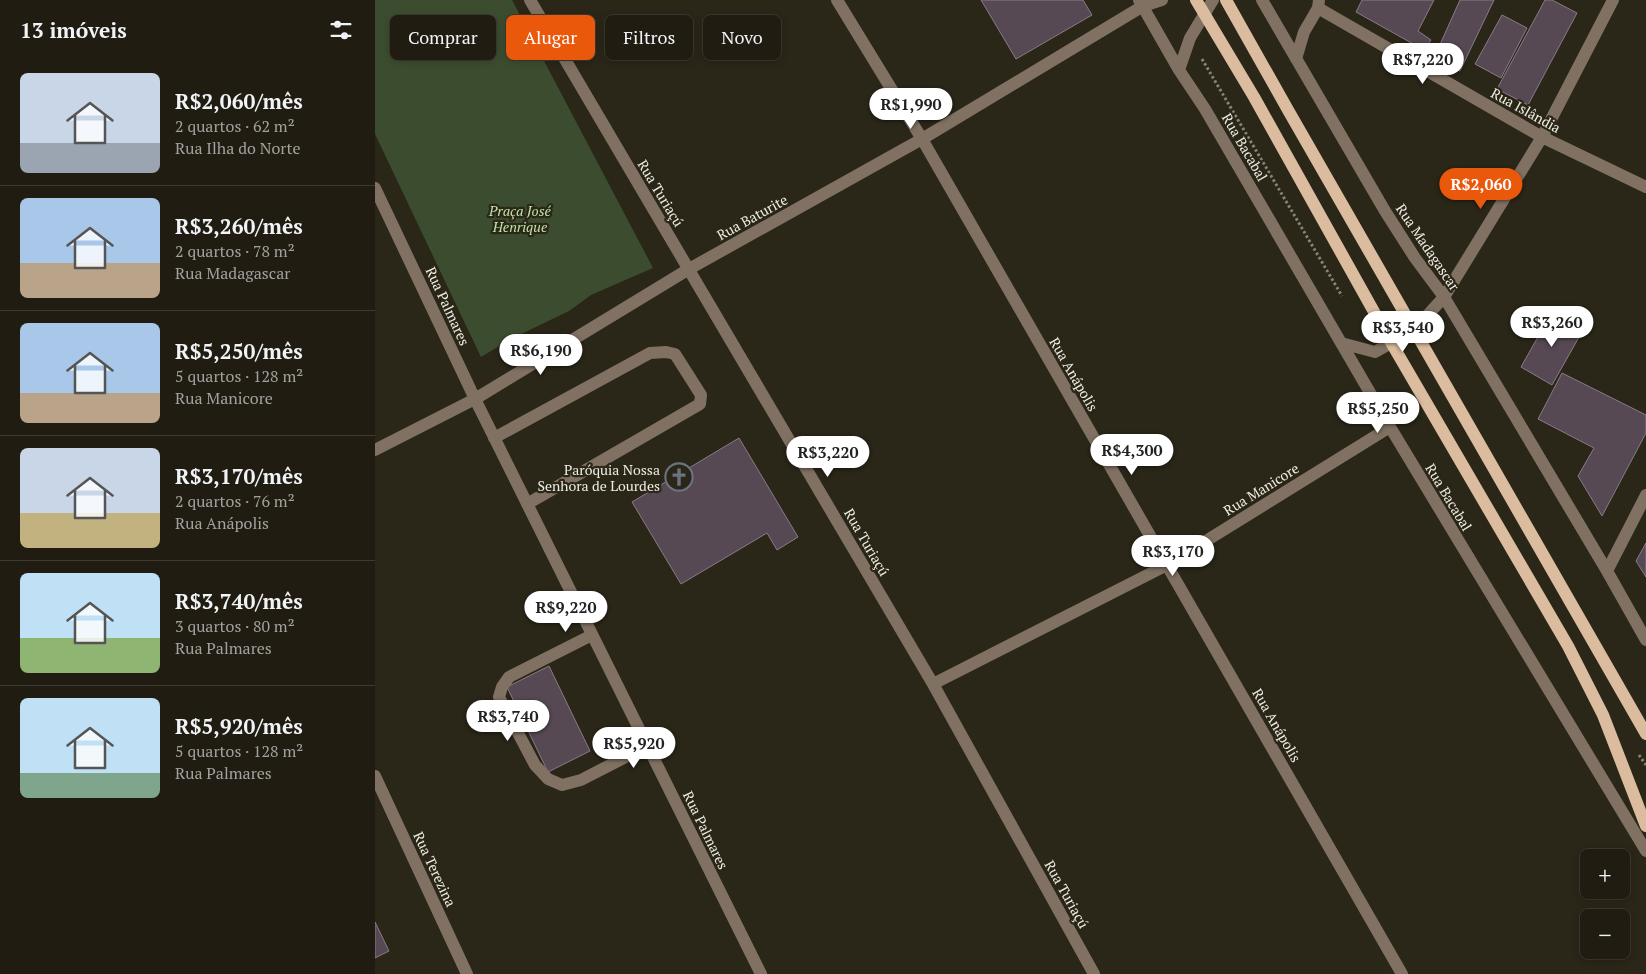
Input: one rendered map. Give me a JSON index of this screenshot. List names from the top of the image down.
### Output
{
  "streets": {
    "street": [
      "Rua Islândia",
      "Rua Bacabal",
      "Rua Turiaçú",
      "Rua Baturite",
      "Rua Madagascar",
      "Rua Palmares",
      "Rua Anápolis",
      "Rua Manicore",
      "Rua Terezina"
    ]
  },
  "crossings": [
    ["Rua Bacabal", "Rua Baturite"],
    ["Rua Bacabal", "Rua Manicore"],
    ["Rua Turiaçú", "Rua Baturite"],
    ["Rua Turiaçú", "Rua Manicore"],
    ["Rua Baturite", "Rua Palmares"],
    ["Rua Baturite", "Rua Anápolis"],
    ["Rua Anápolis", "Rua Manicore"]
  ],
  "parks": ["Praça José Henrique"],
  "places": {
    "church": ["Paróquia Nossa Senhora de Lourdes"]
  },
  "page": {
    "heading": "13 imóveis",
    "chip": [
      "Comprar",
      "Alugar",
      "Filtros",
      "Novo"
    ],
    "price": [
      "R$7,220",
      "R$1,990",
      "R$2,060",
      "R$3,260",
      "R$3,540",
      "R$6,190",
      "R$5,250",
      "R$4,300",
      "R$3,220",
      "R$3,170",
      "R$9,220",
      "R$3,740",
      "R$5,920"
    ],
    "list": [
      {
        "name": "R$2,060/mês",
        "note": "2 quartos · 62 m² · Rua Ilha do Norte"
      },
      {
        "name": "R$3,260/mês",
        "note": "2 quartos · 78 m² · Rua Madagascar"
      },
      {
        "name": "R$5,250/mês",
        "note": "5 quartos · 128 m² · Rua Manicore"
      },
      {
        "name": "R$3,170/mês",
        "note": "2 quartos · 76 m² · Rua Anápolis"
      },
      {
        "name": "R$3,740/mês",
        "note": "3 quartos · 80 m² · Rua Palmares"
      },
      {
        "name": "R$5,920/mês",
        "note": "5 quartos · 128 m² · Rua Palmares"
      }
    ],
    "map_buttons": ["+", "−"]
  }
}
